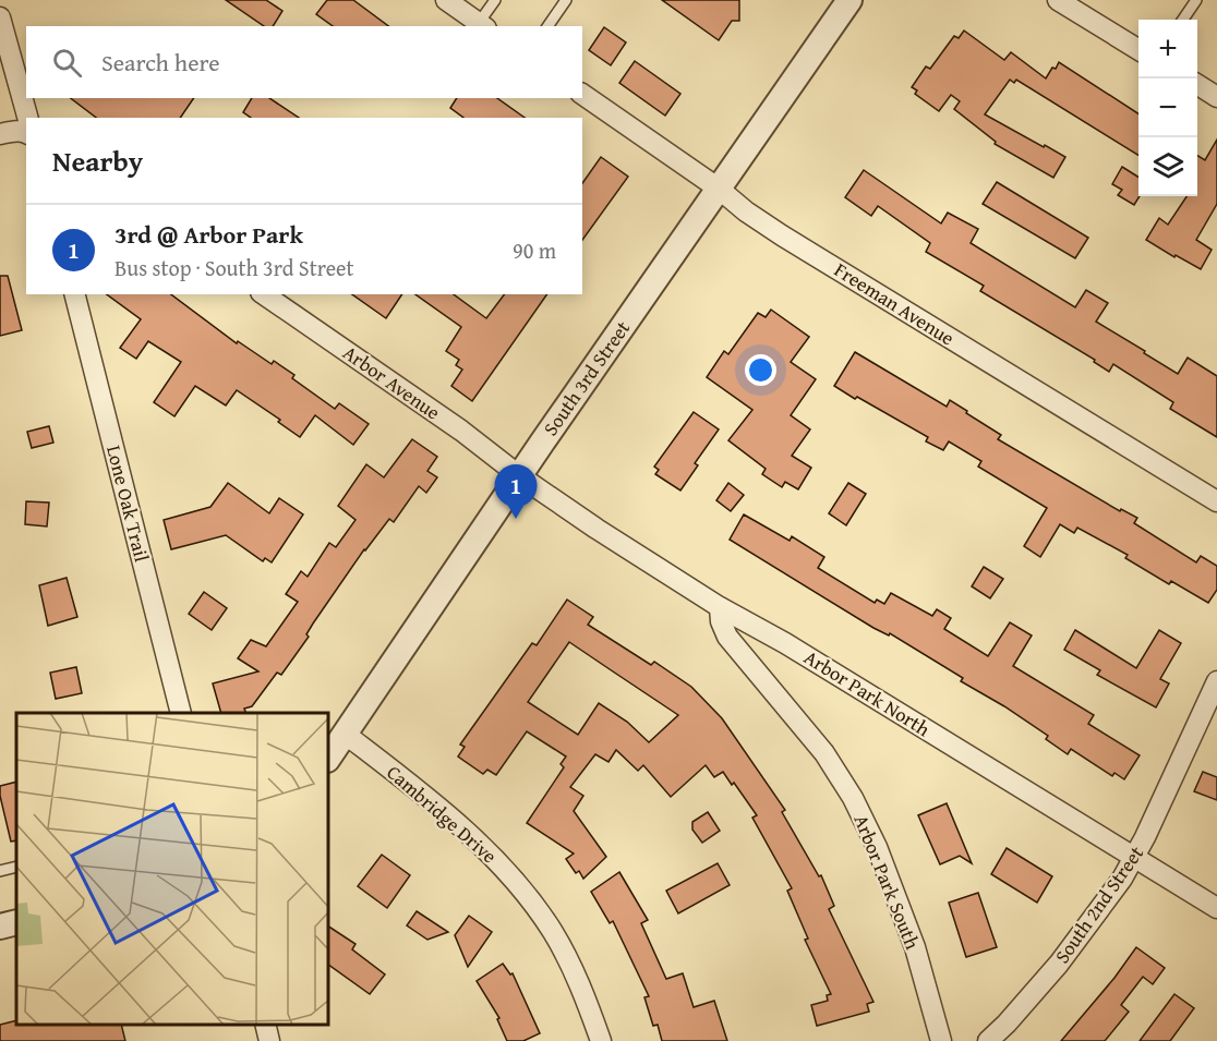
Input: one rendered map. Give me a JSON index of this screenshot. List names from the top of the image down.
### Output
{
  "streets": {
    "street": [
      "Freeman Avenue",
      "South 3rd Street",
      "Arbor Avenue",
      "Lone Oak Trail",
      "Arbor Park North",
      "Cambridge Drive",
      "Arbor Park South",
      "South 2nd Street"
    ]
  },
  "crossings": [
    ["Freeman Avenue", "South 3rd Street"],
    ["South 3rd Street", "Arbor Avenue"],
    ["South 3rd Street", "Arbor Park North"],
    ["South 3rd Street", "Cambridge Drive"],
    ["Arbor Avenue", "Arbor Park North"],
    ["Arbor Park North", "Arbor Park South"],
    ["Arbor Park North", "South 2nd Street"]
  ],
  "page": {
    "map_buttons": ["+", "−"],
    "search": "Search here",
    "heading": "Nearby",
    "list": [
      {
        "mark": "1",
        "name": "3rd @ Arbor Park",
        "note": "Bus stop · South 3rd Street",
        "value": "90 m"
      }
    ],
    "pins": "1"
  }
}
